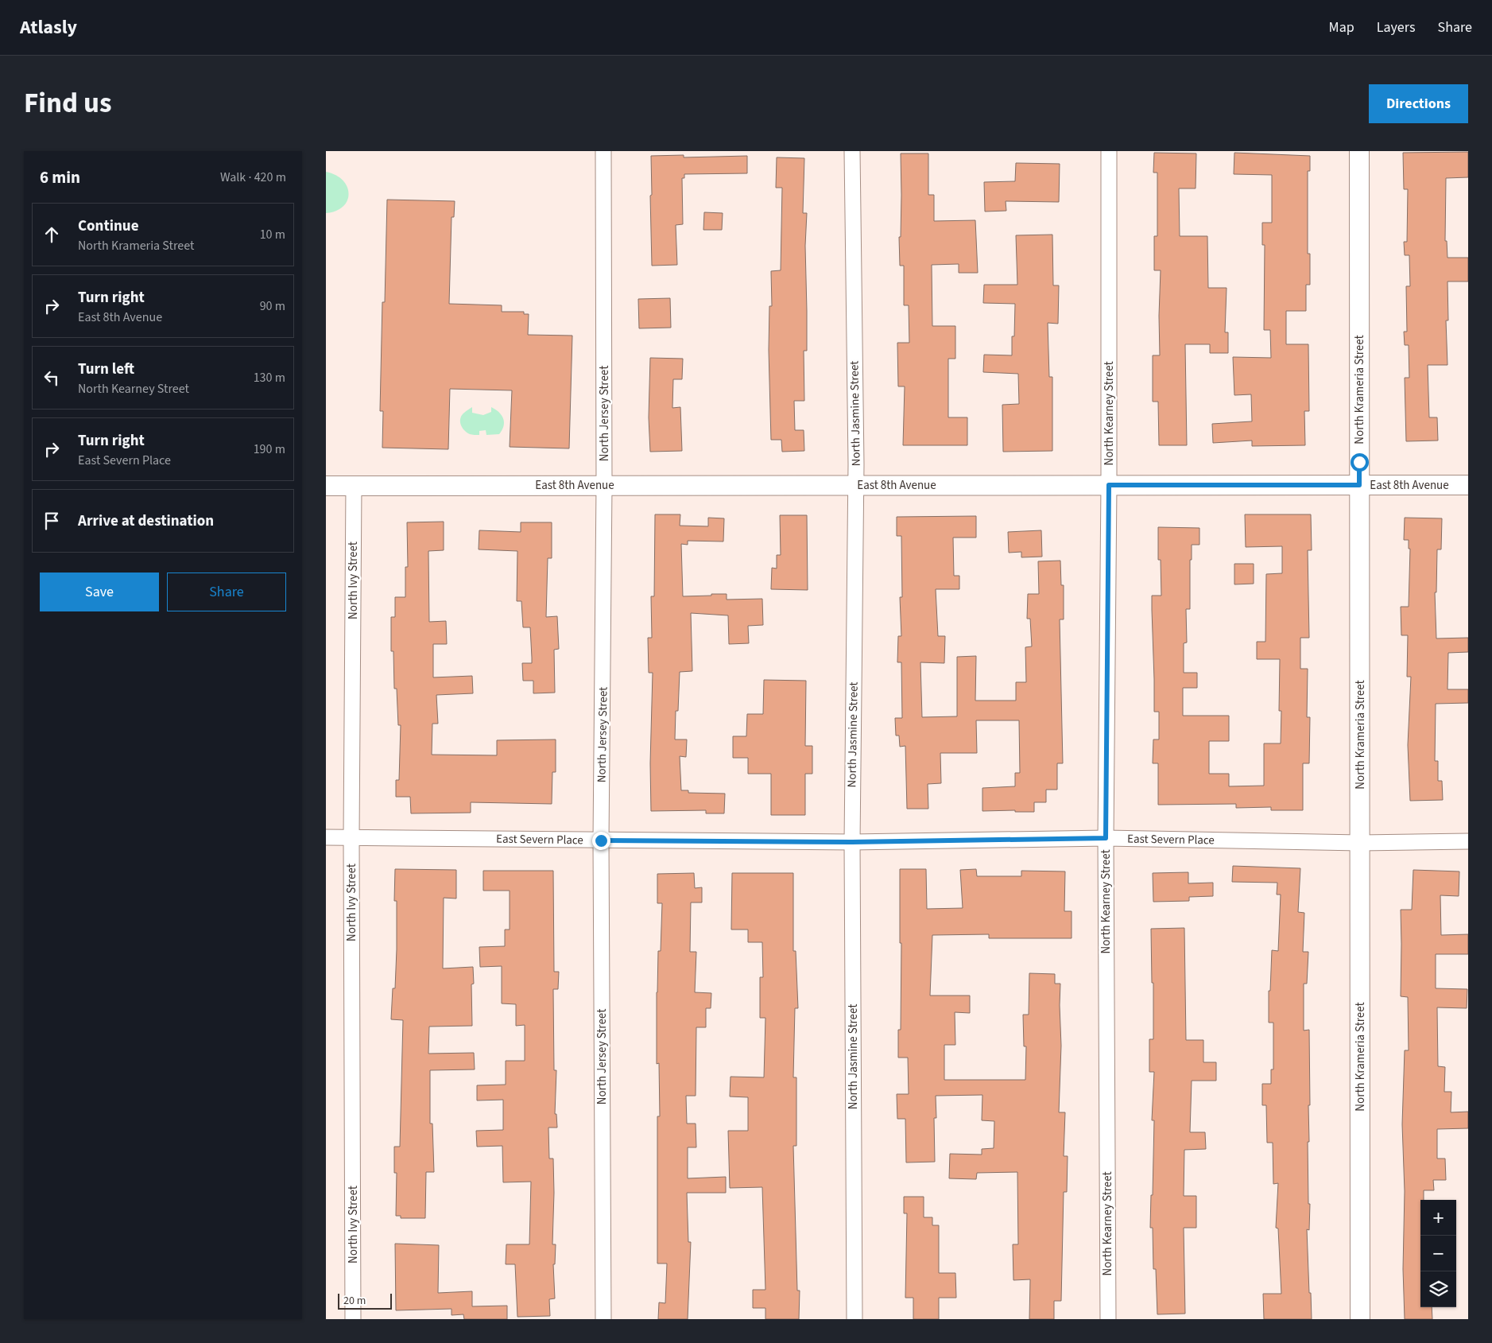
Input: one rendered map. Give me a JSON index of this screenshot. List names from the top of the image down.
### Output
{
  "streets": {
    "street": [
      "North Krameria Street",
      "North Jersey Street",
      "North Jasmine Street",
      "North Kearney Street",
      "East 8th Avenue",
      "North Ivy Street",
      "East Severn Place"
    ]
  },
  "crossings": [
    ["North Krameria Street", "East 8th Avenue"],
    ["North Krameria Street", "East Severn Place"],
    ["North Jersey Street", "East 8th Avenue"],
    ["North Jersey Street", "East Severn Place"],
    ["North Jasmine Street", "East 8th Avenue"],
    ["North Jasmine Street", "East Severn Place"],
    ["North Kearney Street", "East 8th Avenue"],
    ["North Kearney Street", "East Severn Place"],
    ["East 8th Avenue", "North Ivy Street"],
    ["North Ivy Street", "East Severn Place"]
  ],
  "scale_bar": "20 m",
  "page": {
    "header": "Atlasly",
    "nav": ["Map", "Layers", "Share"],
    "title": "Find us",
    "buttons": [
      "Directions",
      ["Save", "Share"]
    ],
    "heading": ["6 min", "Walk · 420 m"],
    "list": [
      ["Continue", "North Krameria Street", "10 m"],
      ["Turn right", "East 8th Avenue", "90 m"],
      ["Turn left", "North Kearney Street", "130 m"],
      ["Turn right", "East Severn Place", "190 m"],
      "Arrive at destination"
    ],
    "map_buttons": ["+", "−"],
    "scale": "20 m"
  }
}
